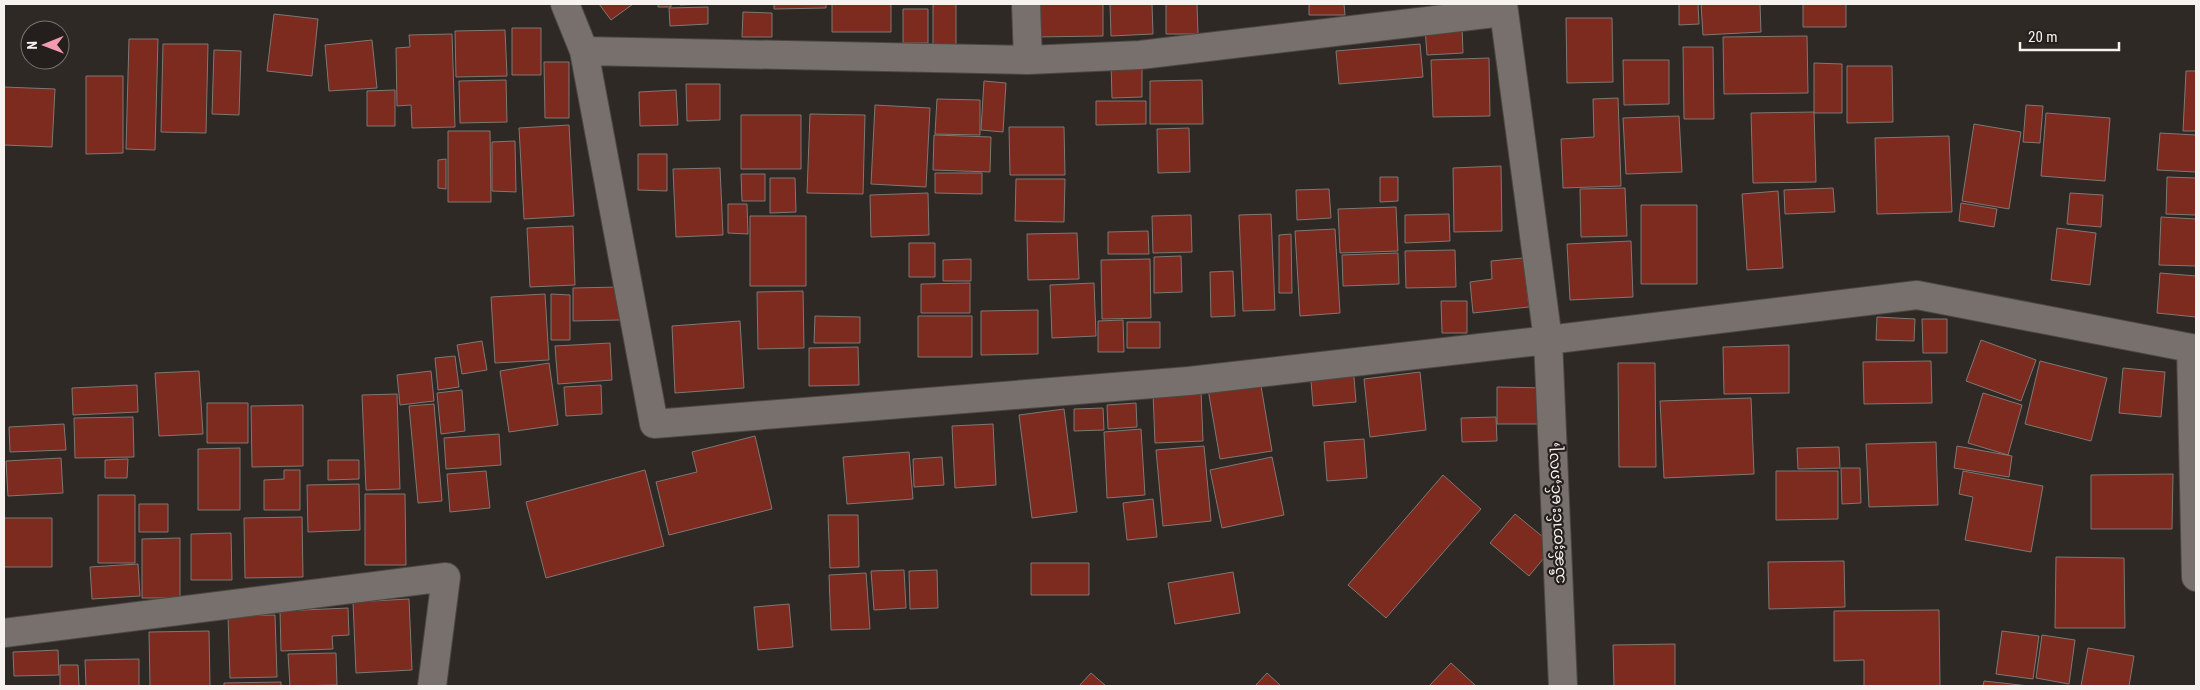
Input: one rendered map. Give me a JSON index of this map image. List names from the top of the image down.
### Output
{
  "streets": {
    "street": ["သဵၼ်ႈတၢင်း မင်ႇၵလႃႇ"]
  },
  "scale_bar": "20 m",
  "north": "left"
}
